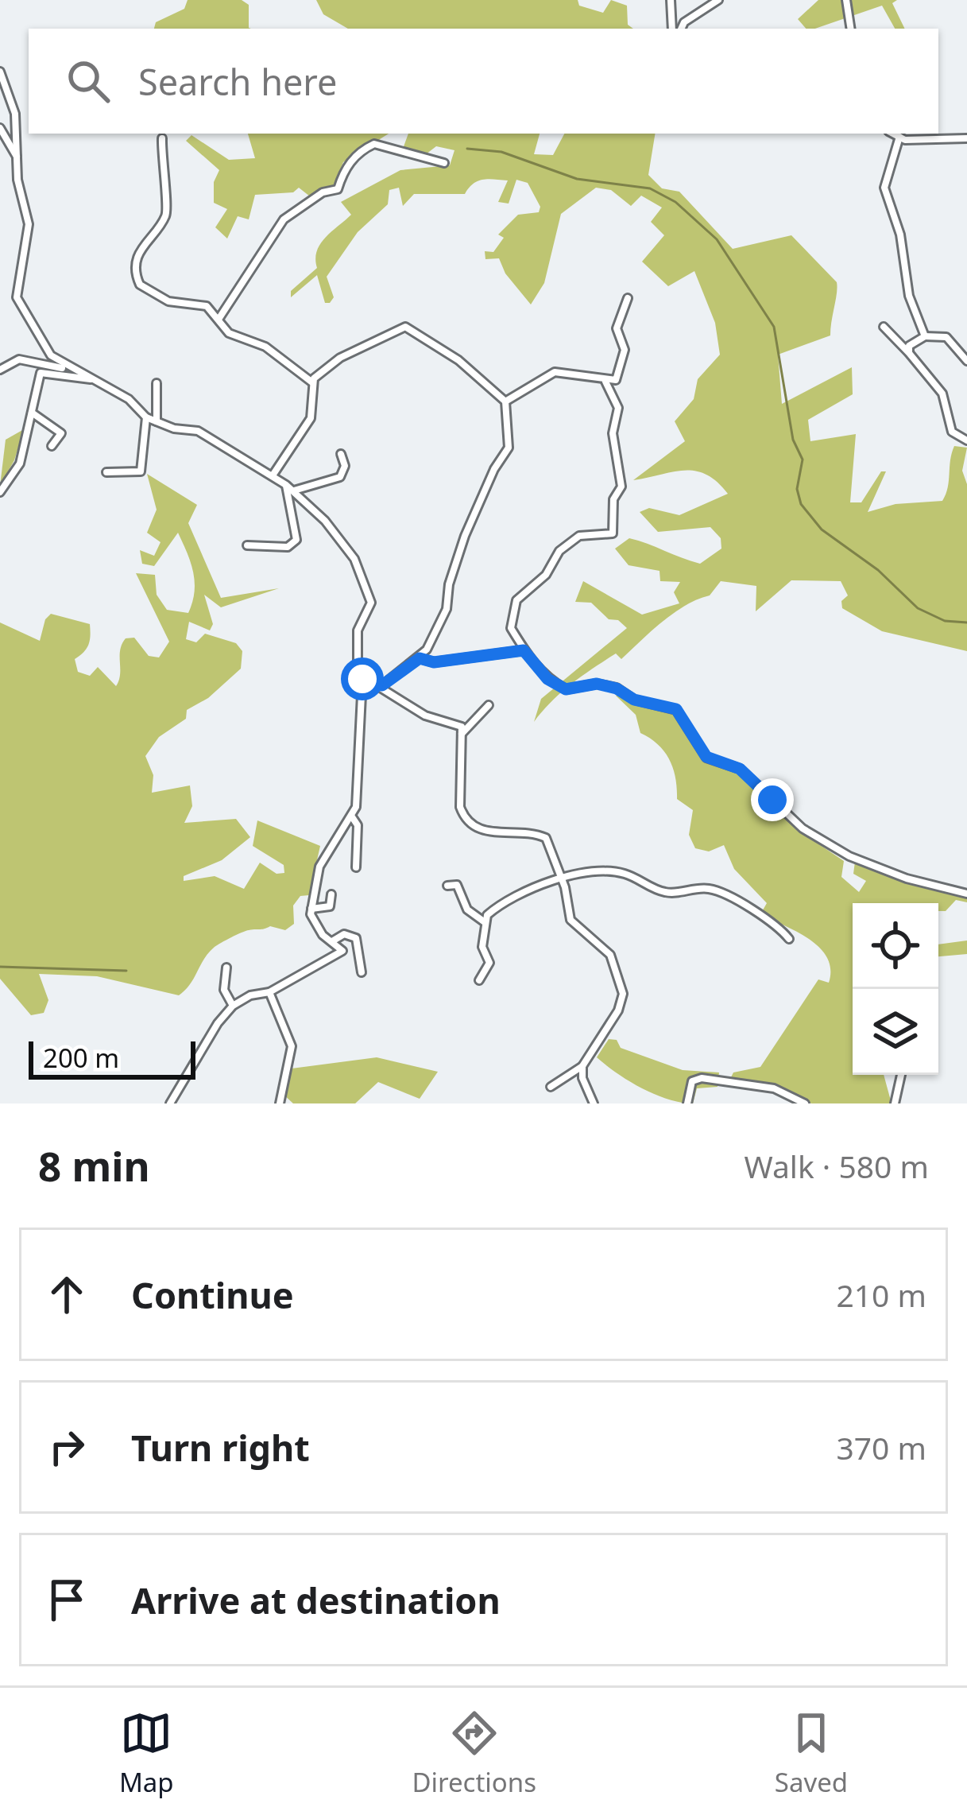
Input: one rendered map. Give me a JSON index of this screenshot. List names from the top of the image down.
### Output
{
  "scale_bar": "200 m",
  "page": {
    "search": "Search here",
    "scale": "200 m",
    "heading": ["8 min", "Walk · 580 m"],
    "list": [
      ["Continue", "210 m"],
      ["Turn right", "370 m"],
      "Arrive at destination"
    ],
    "nav": ["Map", "Directions", "Saved"]
  }
}
